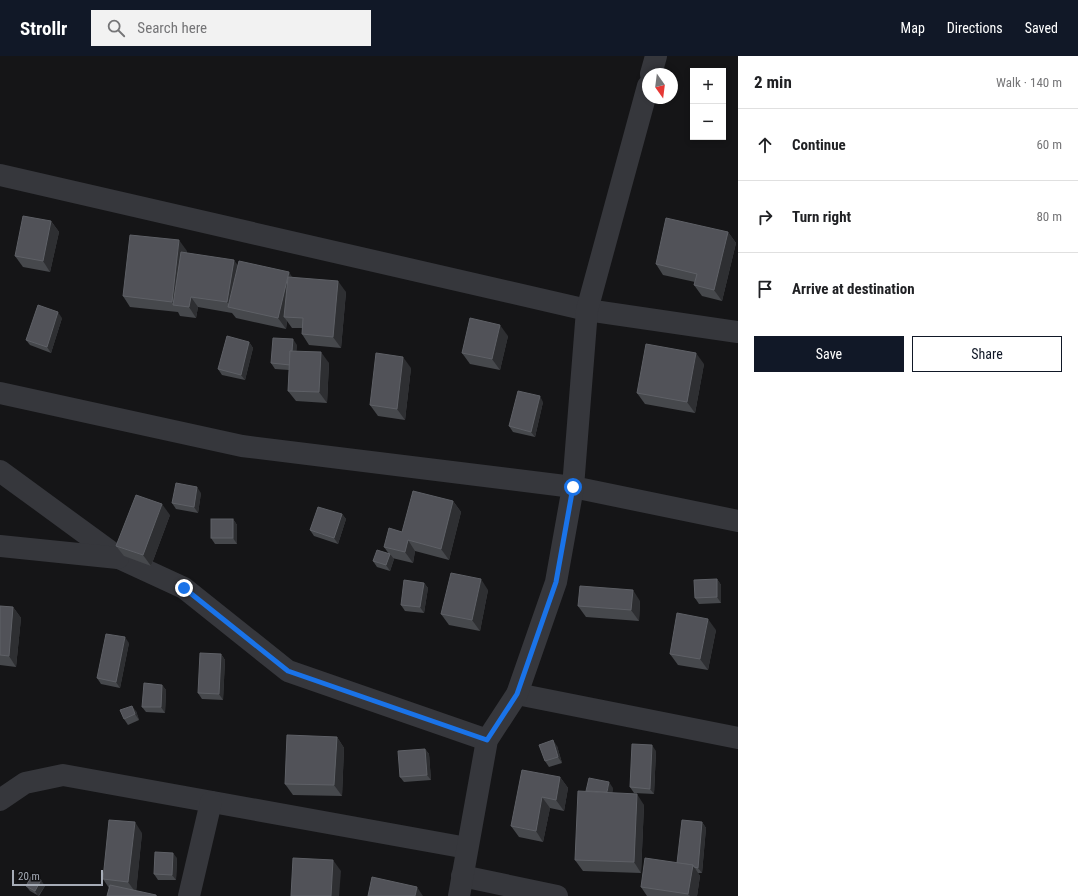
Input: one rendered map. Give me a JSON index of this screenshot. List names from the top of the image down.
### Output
{
  "scale_bar": "20 m",
  "north": "bottom",
  "page": {
    "header": "Strollr",
    "search": "Search here",
    "nav": ["Map", "Directions", "Saved"],
    "heading": ["2 min", "Walk · 140 m"],
    "map_buttons": ["+", "−"],
    "list": [
      ["Continue", "60 m"],
      ["Turn right", "80 m"],
      "Arrive at destination"
    ],
    "buttons": ["Save", "Share"],
    "scale": "20 m"
  }
}
